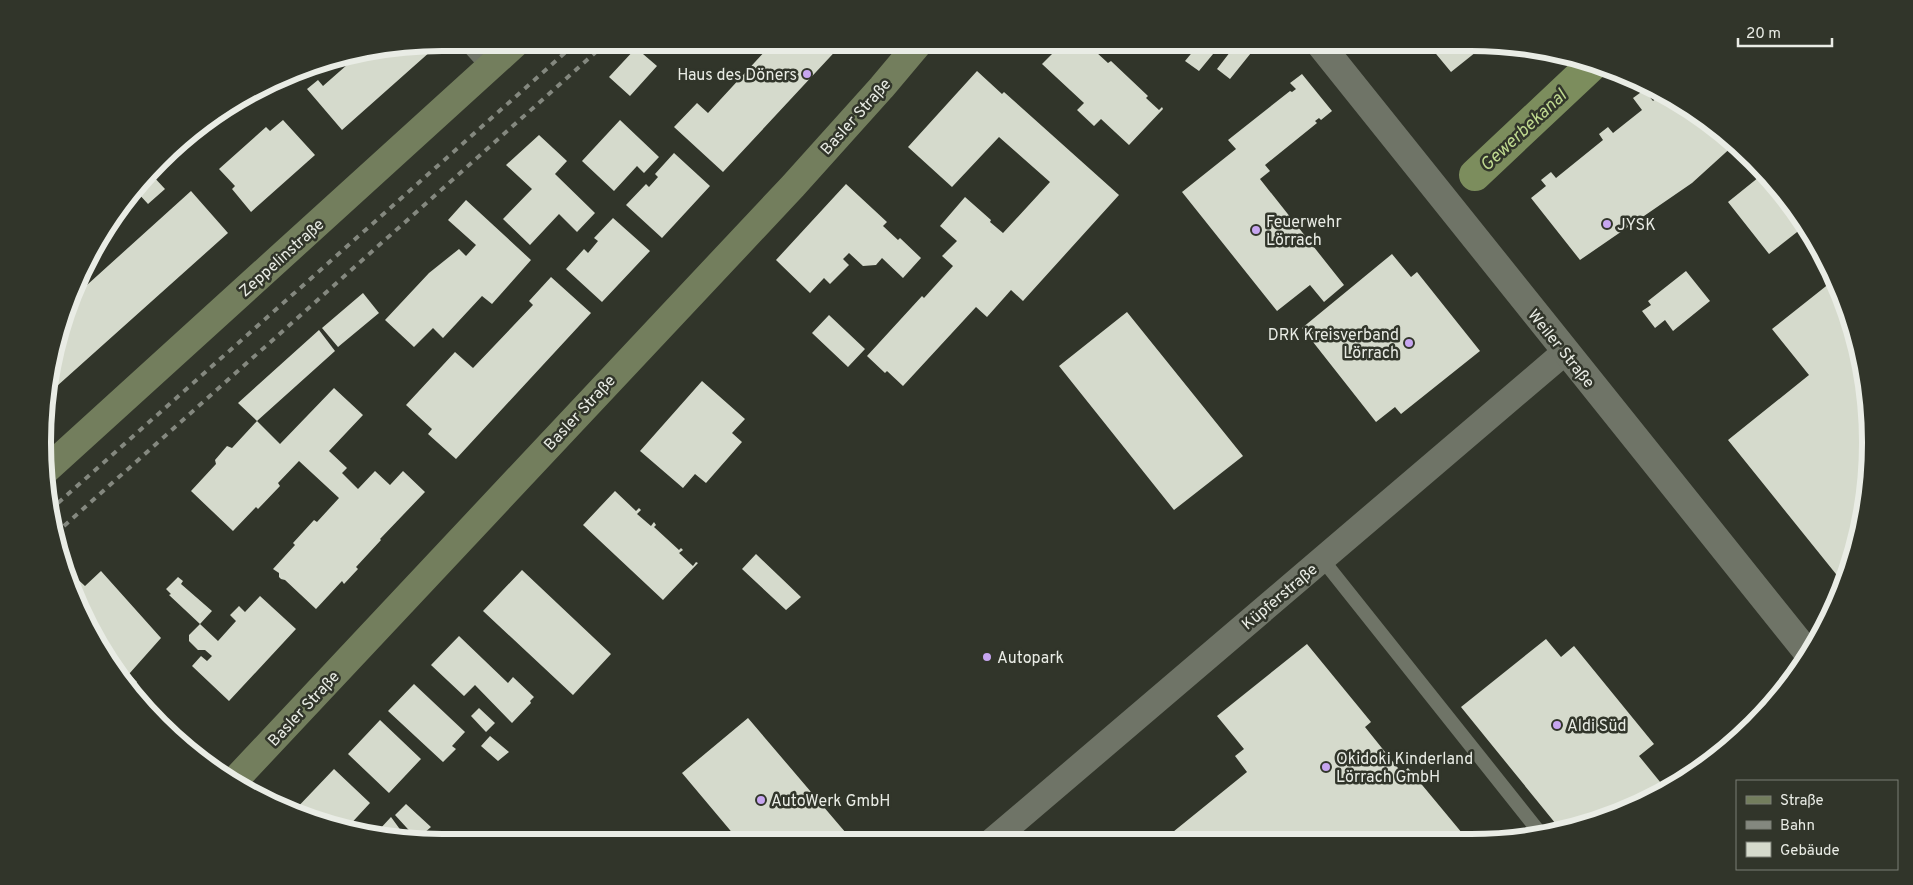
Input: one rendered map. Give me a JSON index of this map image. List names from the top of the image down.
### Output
{
  "streets": {
    "main road": ["Basler Straße", "Zeppelinstraße"],
    "street": ["Weiler Straße", "Küpferstraße"]
  },
  "crossings": [
    ["Weiler Straße", "Küpferstraße"]
  ],
  "water": ["Gewerbekanal"],
  "places": [
    "Haus des Döners",
    "JYSK",
    "Feuerwehr Lörrach",
    "DRK Kreisverband Lörrach",
    "Autopark",
    "Aldi Süd",
    "Okidoki Kinderland Lörrach GmbH",
    "AutoWerk GmbH"
  ],
  "legend": ["Straße", "Bahn", "Gebäude"],
  "scale_bar": "20 m"
}
